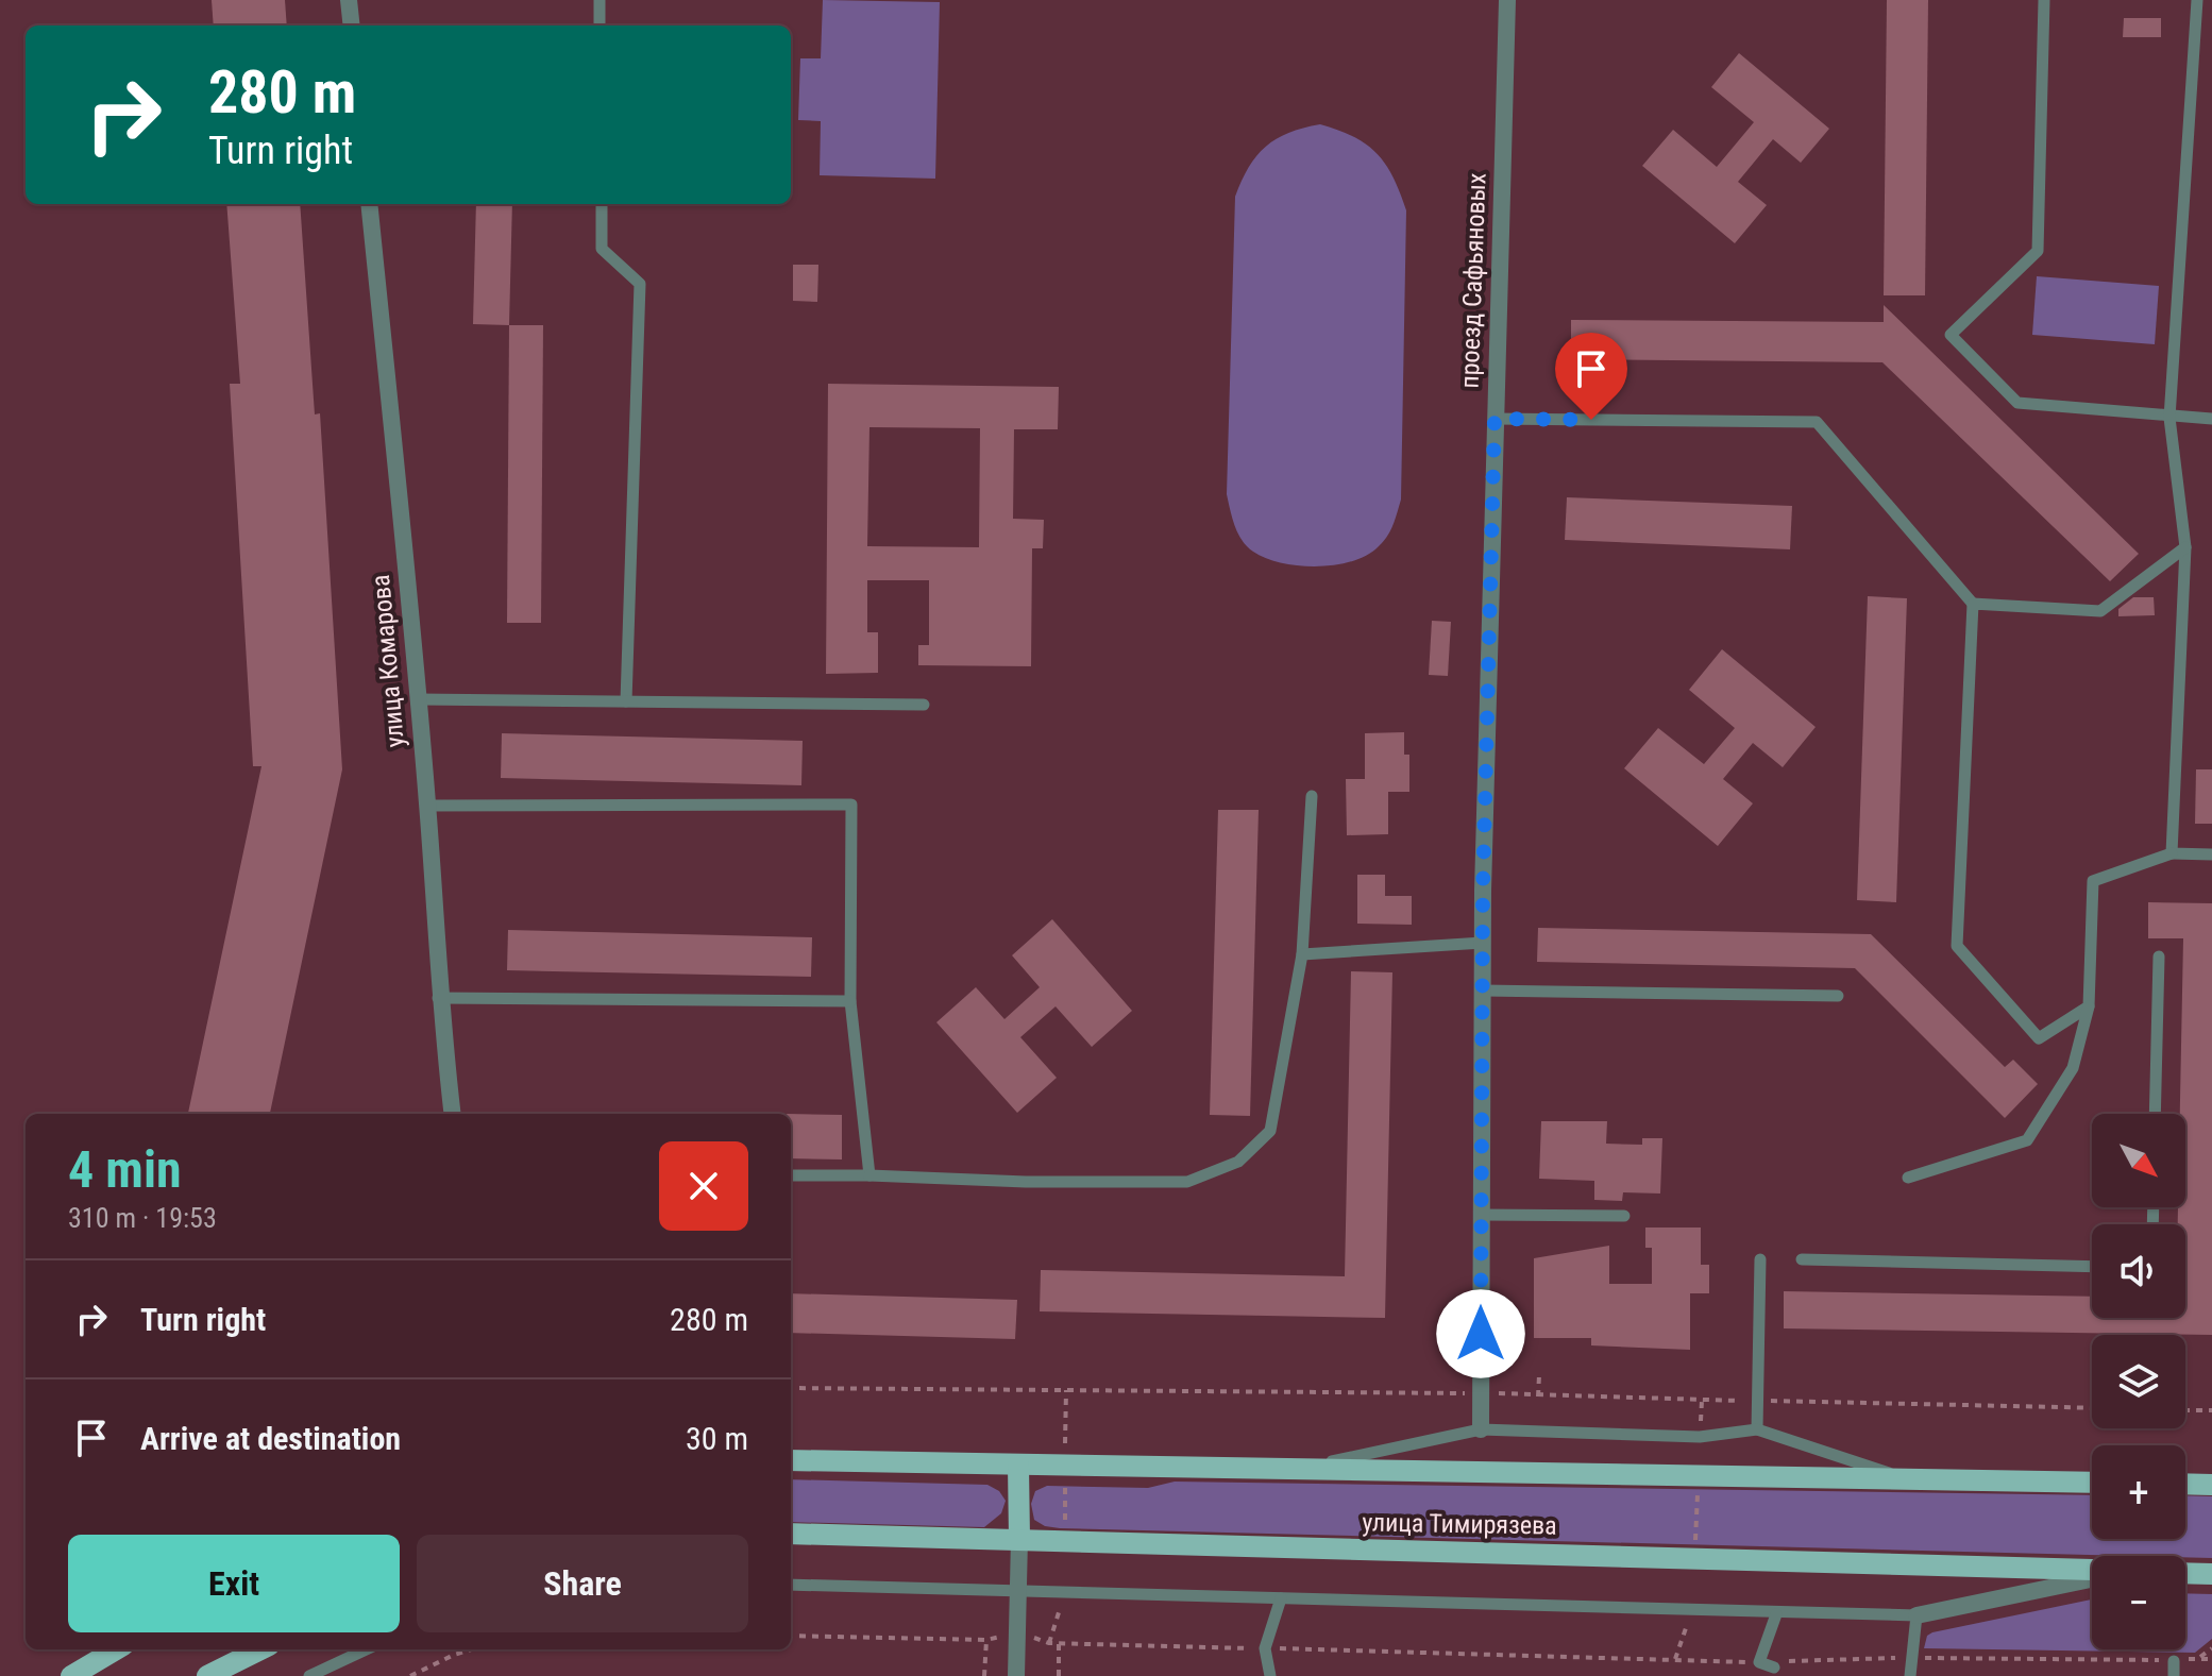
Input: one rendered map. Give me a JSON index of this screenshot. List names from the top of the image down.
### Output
{
  "streets": {
    "main road": ["улица Тимирязева"],
    "street": ["проезд Сафьяновых", "улица Комарова"]
  },
  "north": "bottom right",
  "page": {
    "turn": ["280 m", "Turn right"],
    "map_buttons": ["+", "−"],
    "heading": ["4 min", "310 m · 19:53"],
    "list": [
      {
        "name": "Turn right",
        "value": "280 m"
      },
      {
        "name": "Arrive at destination",
        "value": "30 m"
      }
    ],
    "buttons": ["Exit", "Share"]
  }
}
